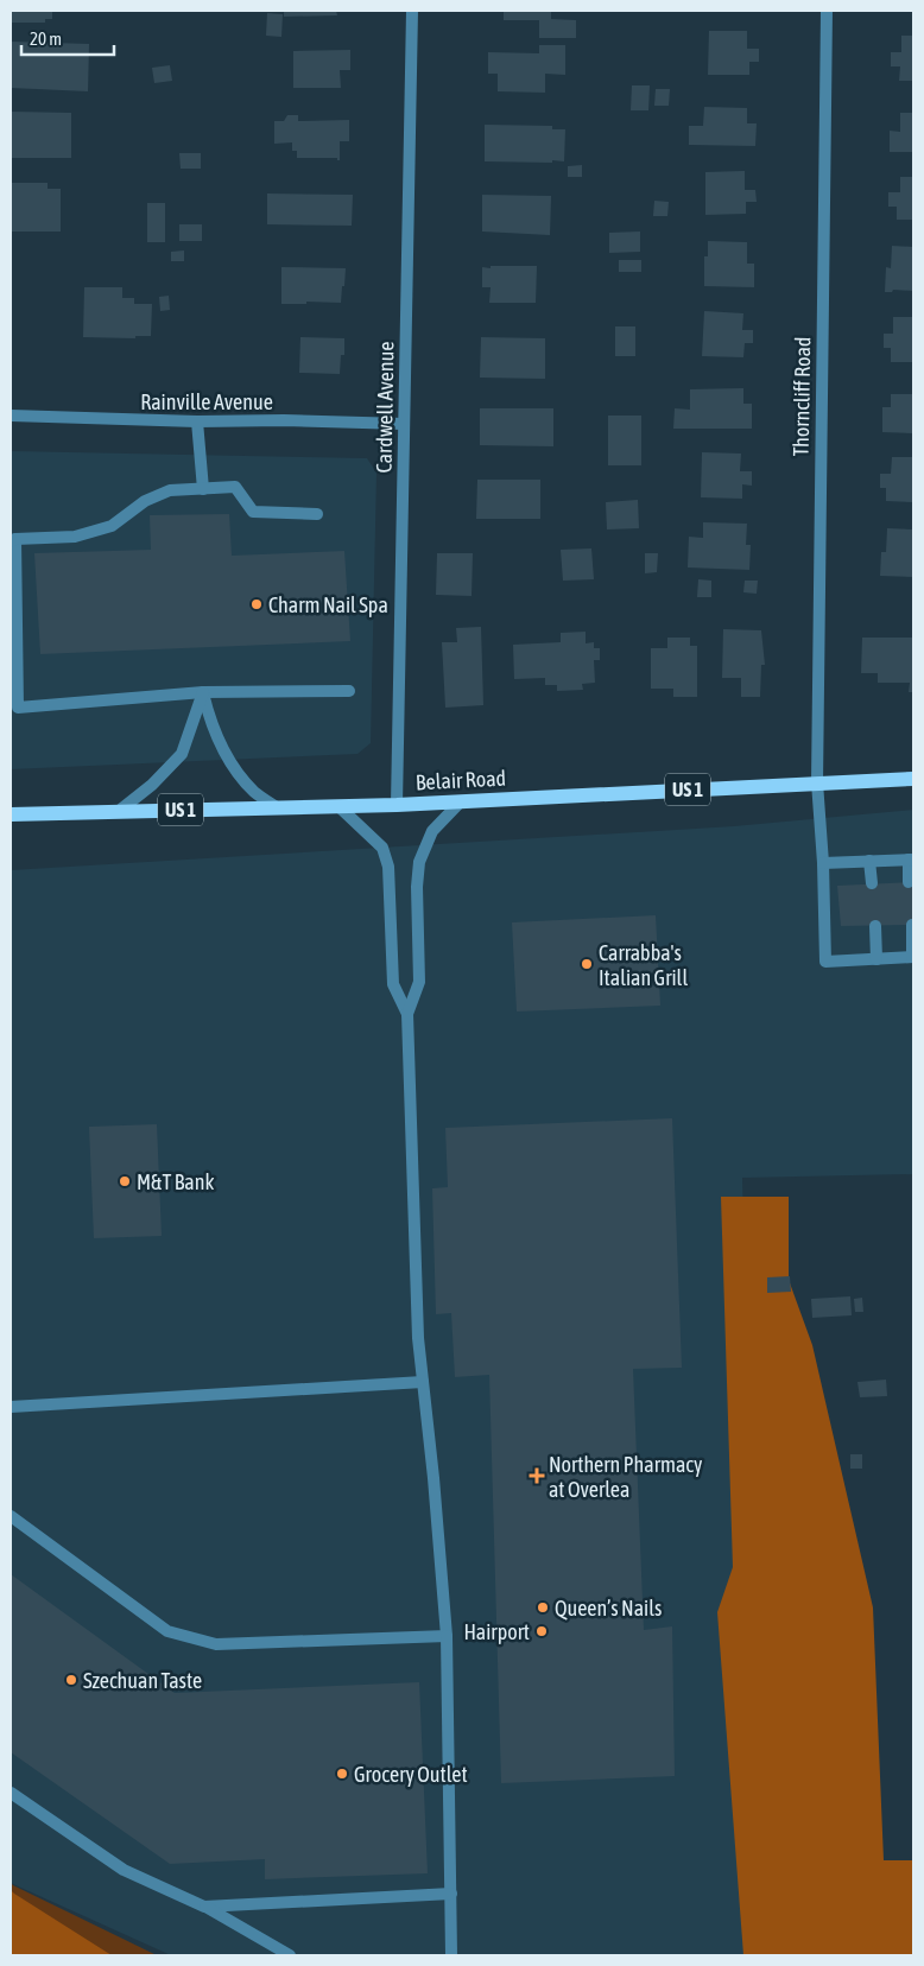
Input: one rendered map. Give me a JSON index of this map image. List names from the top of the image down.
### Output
{
  "streets": {
    "main road": ["Belair Road", "US 1"],
    "street": ["Thorncliff Road", "Rainville Avenue", "Cardwell Avenue"]
  },
  "crossings": [
    ["Thorncliff Road", "Belair Road"],
    ["Rainville Avenue", "Cardwell Avenue"],
    ["Cardwell Avenue", "Belair Road"]
  ],
  "places": {
    "other": [
      "Charm Nail Spa",
      "Carrabba's Italian Grill",
      "M&T Bank",
      "Queen’s Nails",
      "Hairport",
      "Szechuan Taste",
      "Grocery Outlet"
    ],
    "health": ["Northern Pharmacy at Overlea"]
  },
  "scale_bar": "20 m"
}
